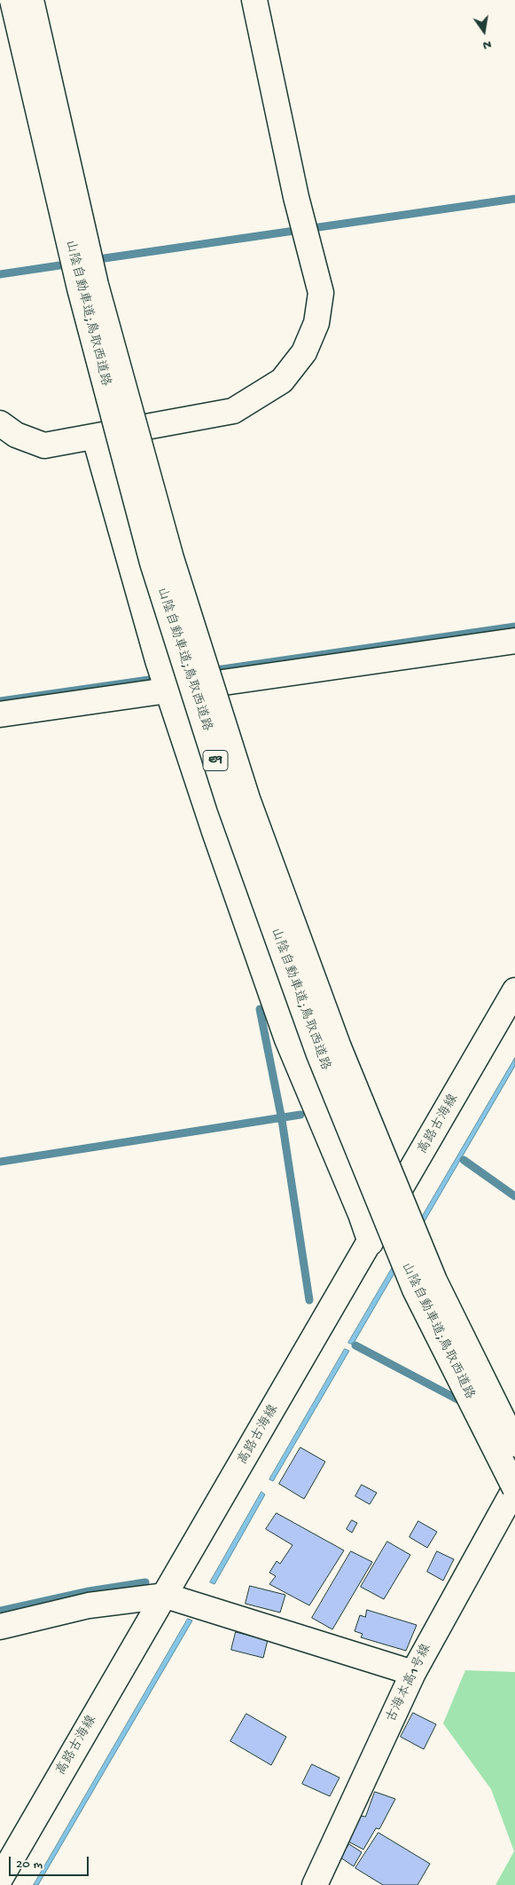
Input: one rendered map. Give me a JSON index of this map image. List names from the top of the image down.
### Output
{
  "streets": {
    "main road": [
      "山陰自動車道;鳥取西道路",
      "E9",
      "高路古海線",
      "古海本高1号線"
    ]
  },
  "crossings": [
    ["山陰自動車道;鳥取西道路", "古海本高1号線"]
  ],
  "scale_bar": "20 m",
  "north": "bottom"
}
